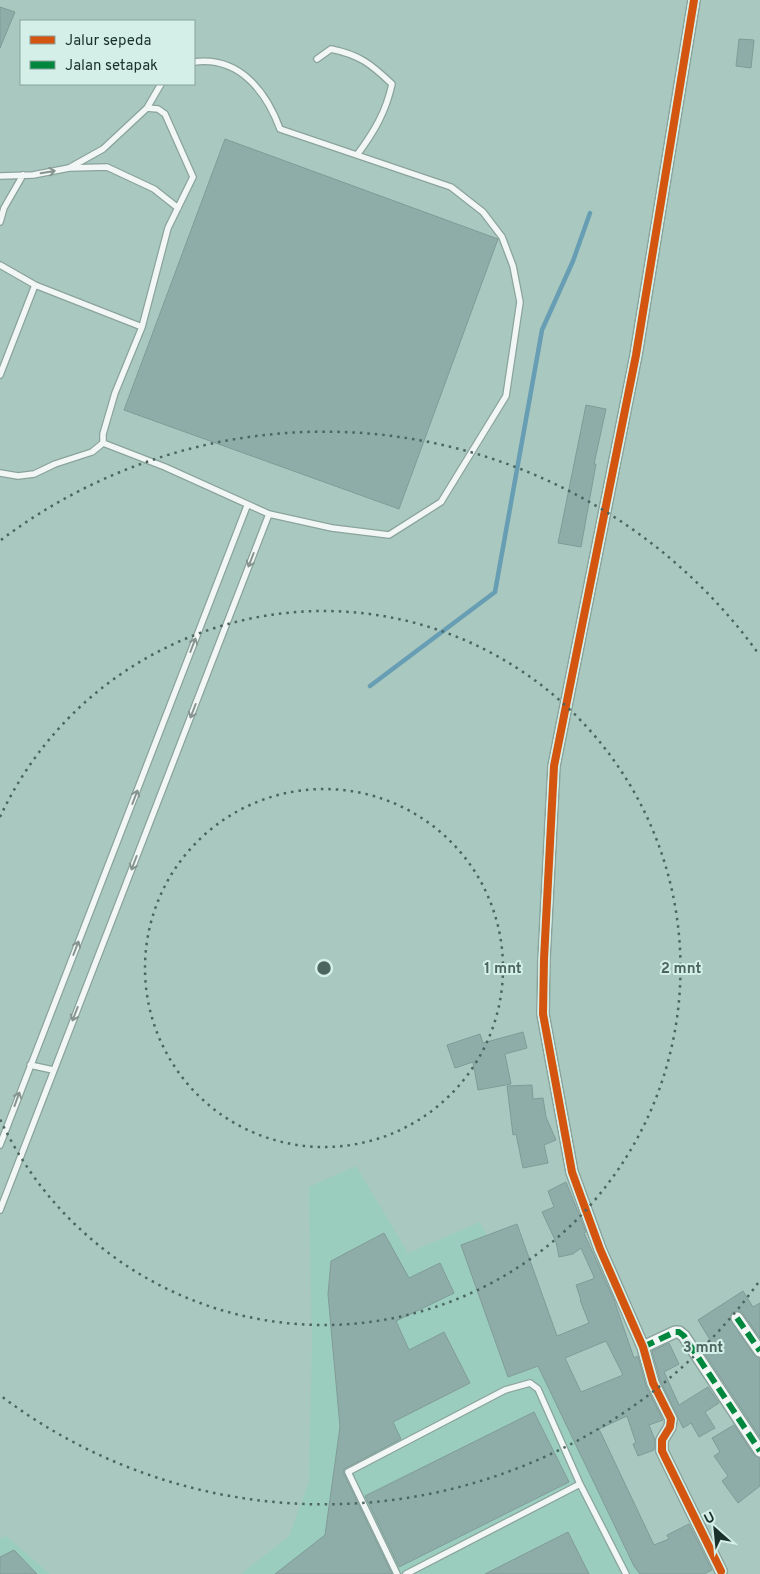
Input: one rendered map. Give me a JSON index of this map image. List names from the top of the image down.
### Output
{
  "legend": ["Jalur sepeda", "Jalan setapak"],
  "north": "top left",
  "rings": ["1 mnt", "2 mnt", "3 mnt"]
}
